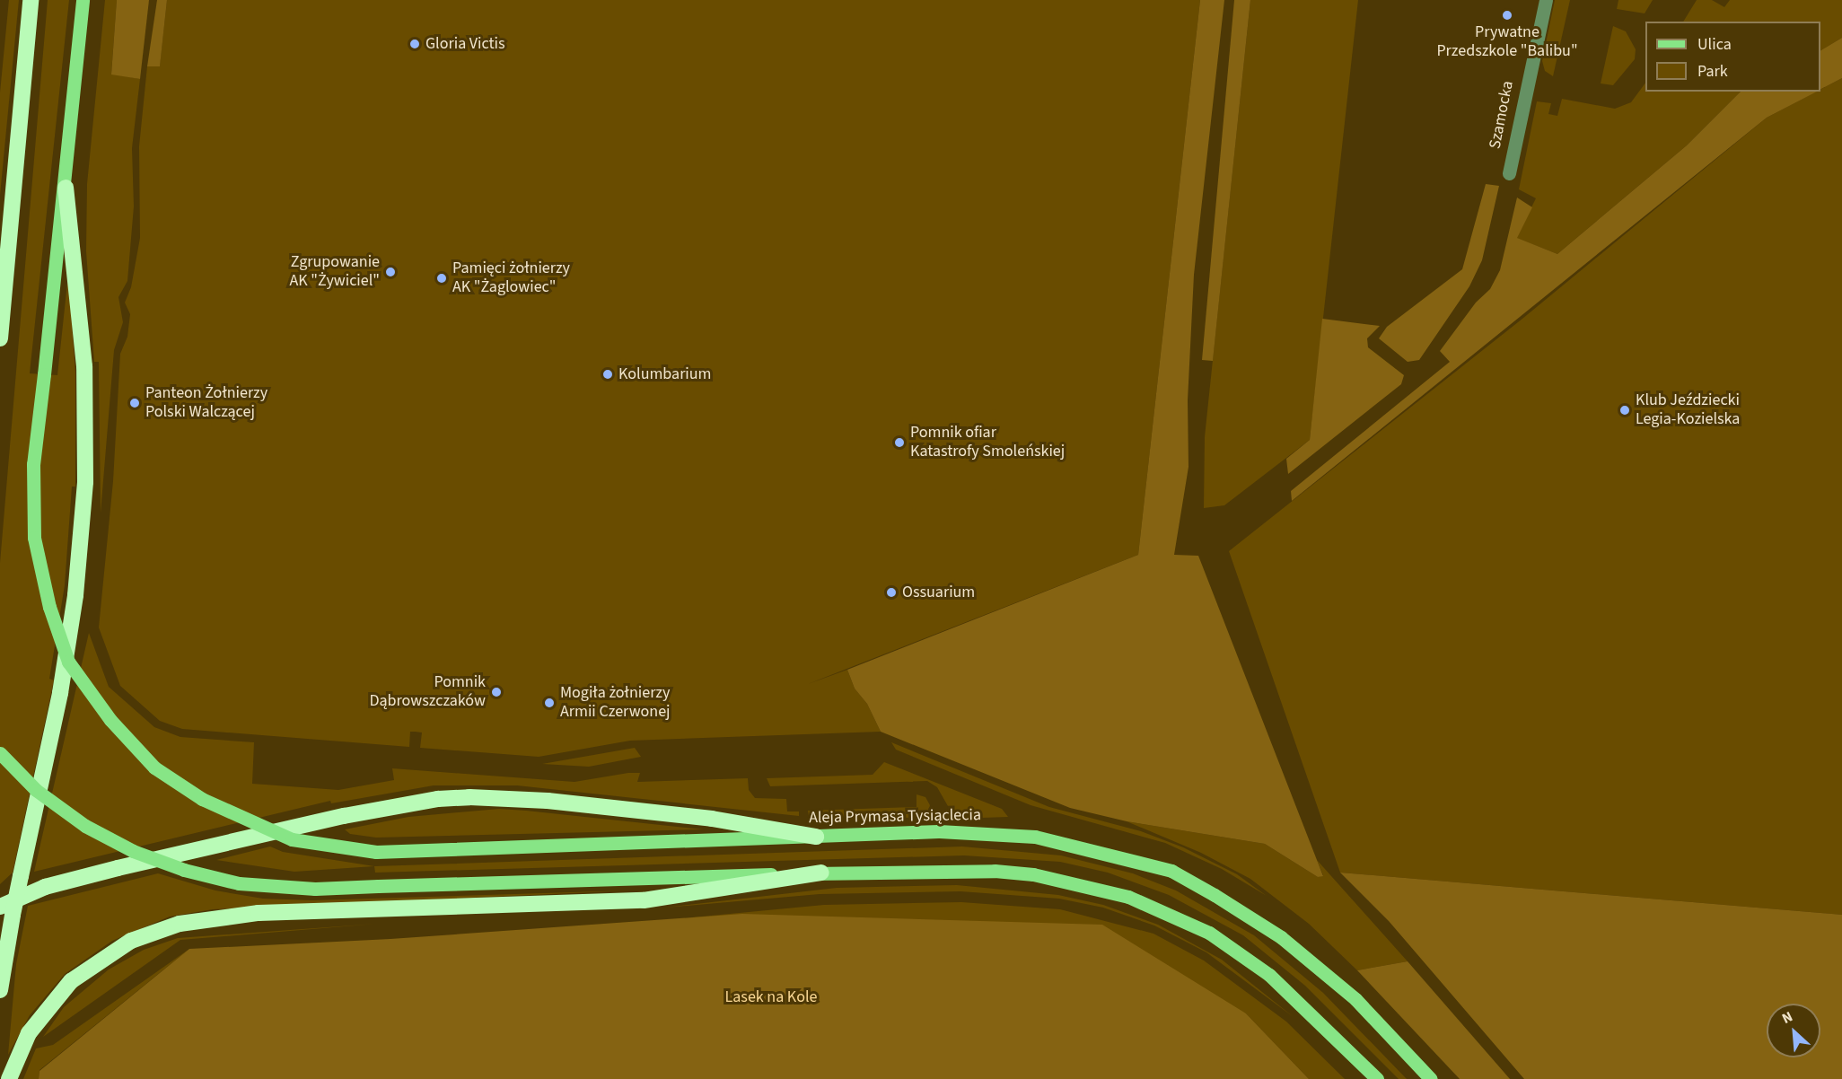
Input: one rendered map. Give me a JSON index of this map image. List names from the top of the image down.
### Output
{
  "streets": {
    "main road": ["Aleja Prymasa Tysiąclecia"],
    "street": ["Szamocka"]
  },
  "parks": ["Lasek na Kole"],
  "places": [
    "Prywatne Przedszkole \"Balibu\"",
    "Gloria Victis",
    "Zgrupowanie AK \"Żywiciel\"",
    "Pamięci żołnierzy AK \"Żaglowiec\"",
    "Kolumbarium",
    "Panteon Żołnierzy Polski Walczącej",
    "Klub Jeździecki Legia-Kozielska",
    "Pomnik ofiar Katastrofy Smoleńskiej",
    "Ossuarium",
    "Pomnik Dąbrowszczaków",
    "Mogiła żołnierzy Armii Czerwonej"
  ],
  "legend": ["Ulica", "Park"],
  "north": "top left"
}
